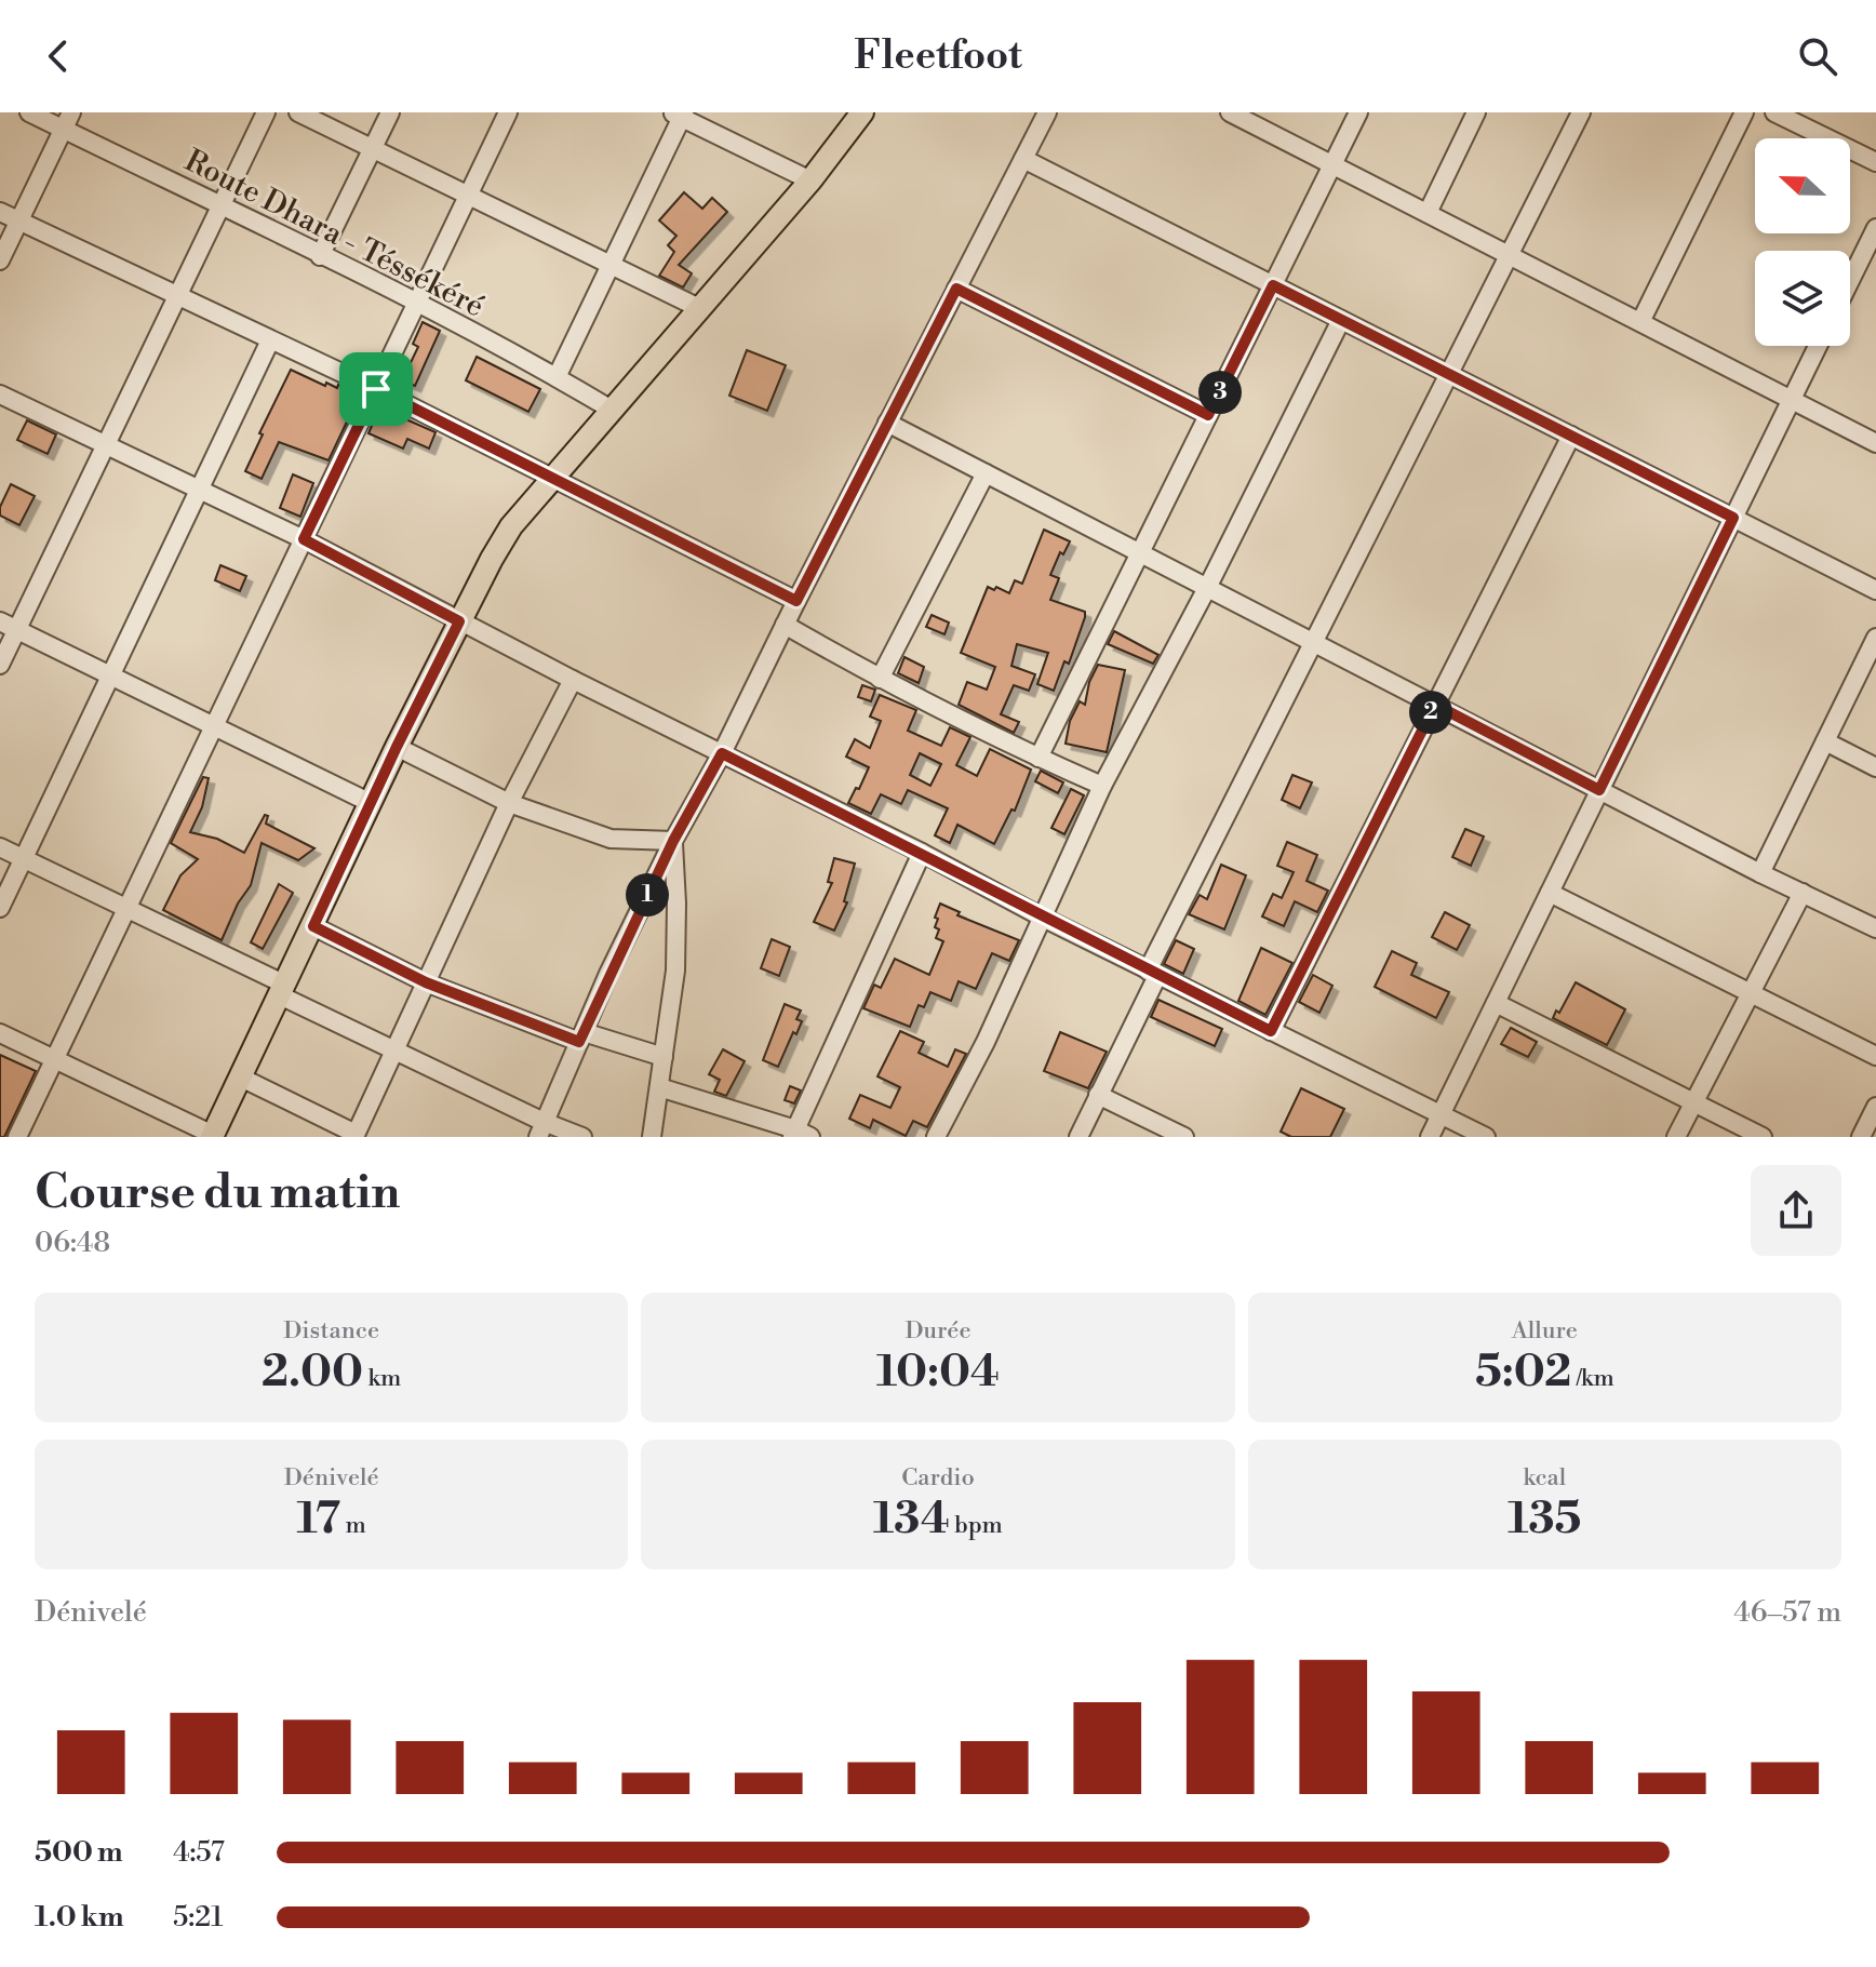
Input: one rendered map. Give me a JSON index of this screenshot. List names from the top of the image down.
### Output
{
  "streets": {
    "street": ["Route Dhara - Téssékéré"]
  },
  "north": "left",
  "page": {
    "header": "Fleetfoot",
    "pins": ["3", "2", "1"],
    "heading": ["Course du matin", "06:48"],
    "stats": [
      ["Distance", "2.00 km"],
      ["Durée", "10:04"],
      ["Allure", "5:02 /km"],
      ["Dénivelé", "17 m"],
      ["Cardio", "134 bpm"],
      ["kcal", "135"]
    ],
    "chart": ["Dénivelé", "46–57 m"],
    "list": [
      {
        "name": "500 m",
        "note": "4:57"
      },
      {
        "name": "1.0 km",
        "note": "5:21"
      }
    ]
  }
}
